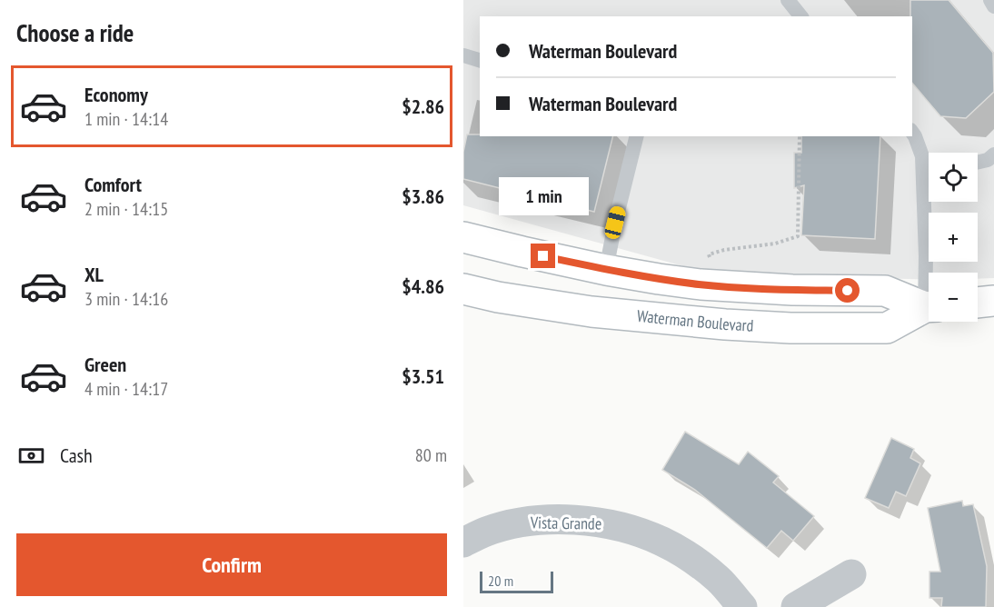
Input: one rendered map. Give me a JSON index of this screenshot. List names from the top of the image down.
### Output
{
  "streets": {
    "main road": ["Waterman Boulevard"],
    "street": ["Vista Grande"]
  },
  "scale_bar": "20 m",
  "page": {
    "heading": "Choose a ride",
    "banner": ["Waterman Boulevard", "Waterman Boulevard"],
    "list": [
      {
        "name": "Economy",
        "note": "1 min · 14:14",
        "value": "$2.86"
      },
      {
        "name": "Comfort",
        "note": "2 min · 14:15",
        "value": "$3.86"
      },
      {
        "name": "XL",
        "note": "3 min · 14:16",
        "value": "$4.86"
      },
      {
        "name": "Green",
        "note": "4 min · 14:17",
        "value": "$3.51"
      }
    ],
    "map_buttons": ["+", "−"],
    "bubble": "1 min",
    "pay": ["Cash", "80 m"],
    "buttons": "Confirm",
    "scale": "20 m"
  }
}
